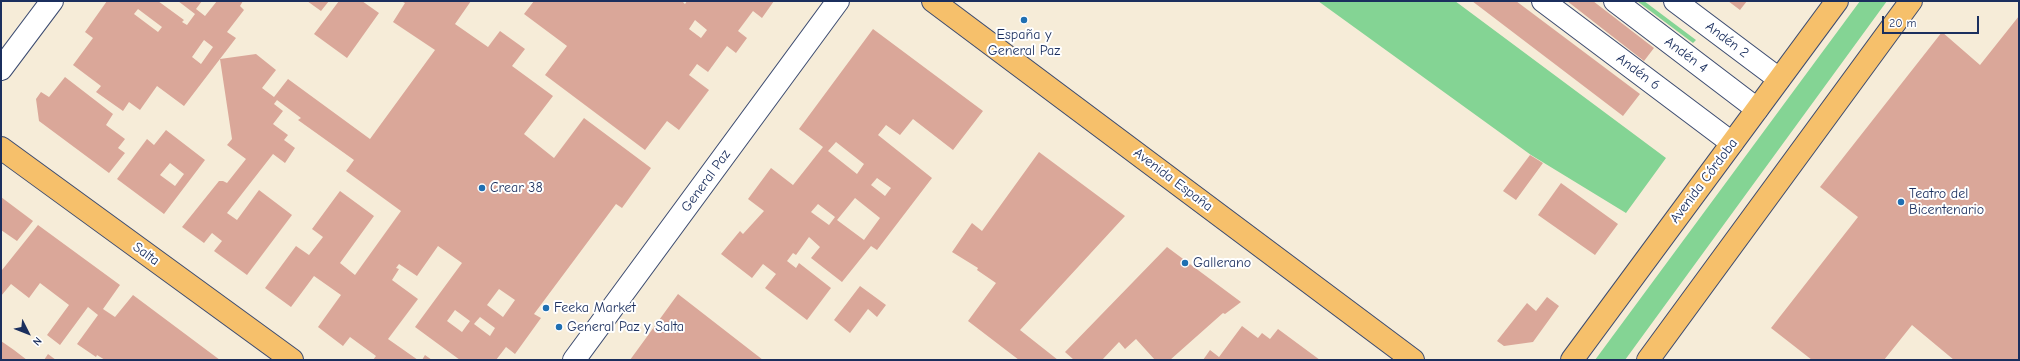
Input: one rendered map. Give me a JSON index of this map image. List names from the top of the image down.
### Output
{
  "streets": {
    "main road": ["Avenida España", "Avenida Córdoba", "Salta"],
    "street": [
      "Andén 2",
      "Andén 4",
      "Andén 6",
      "General Paz"
    ]
  },
  "crossings": [
    ["Andén 2", "Avenida Córdoba"],
    ["Andén 4", "Avenida Córdoba"],
    ["Andén 6", "Avenida Córdoba"]
  ],
  "places": [
    "España y General Paz",
    "Crear 38",
    "Teatro del Bicentenario",
    "Gallerano",
    "Feeka Market",
    "General Paz y Salta"
  ],
  "scale_bar": "20 m",
  "north": "bottom right"
}
